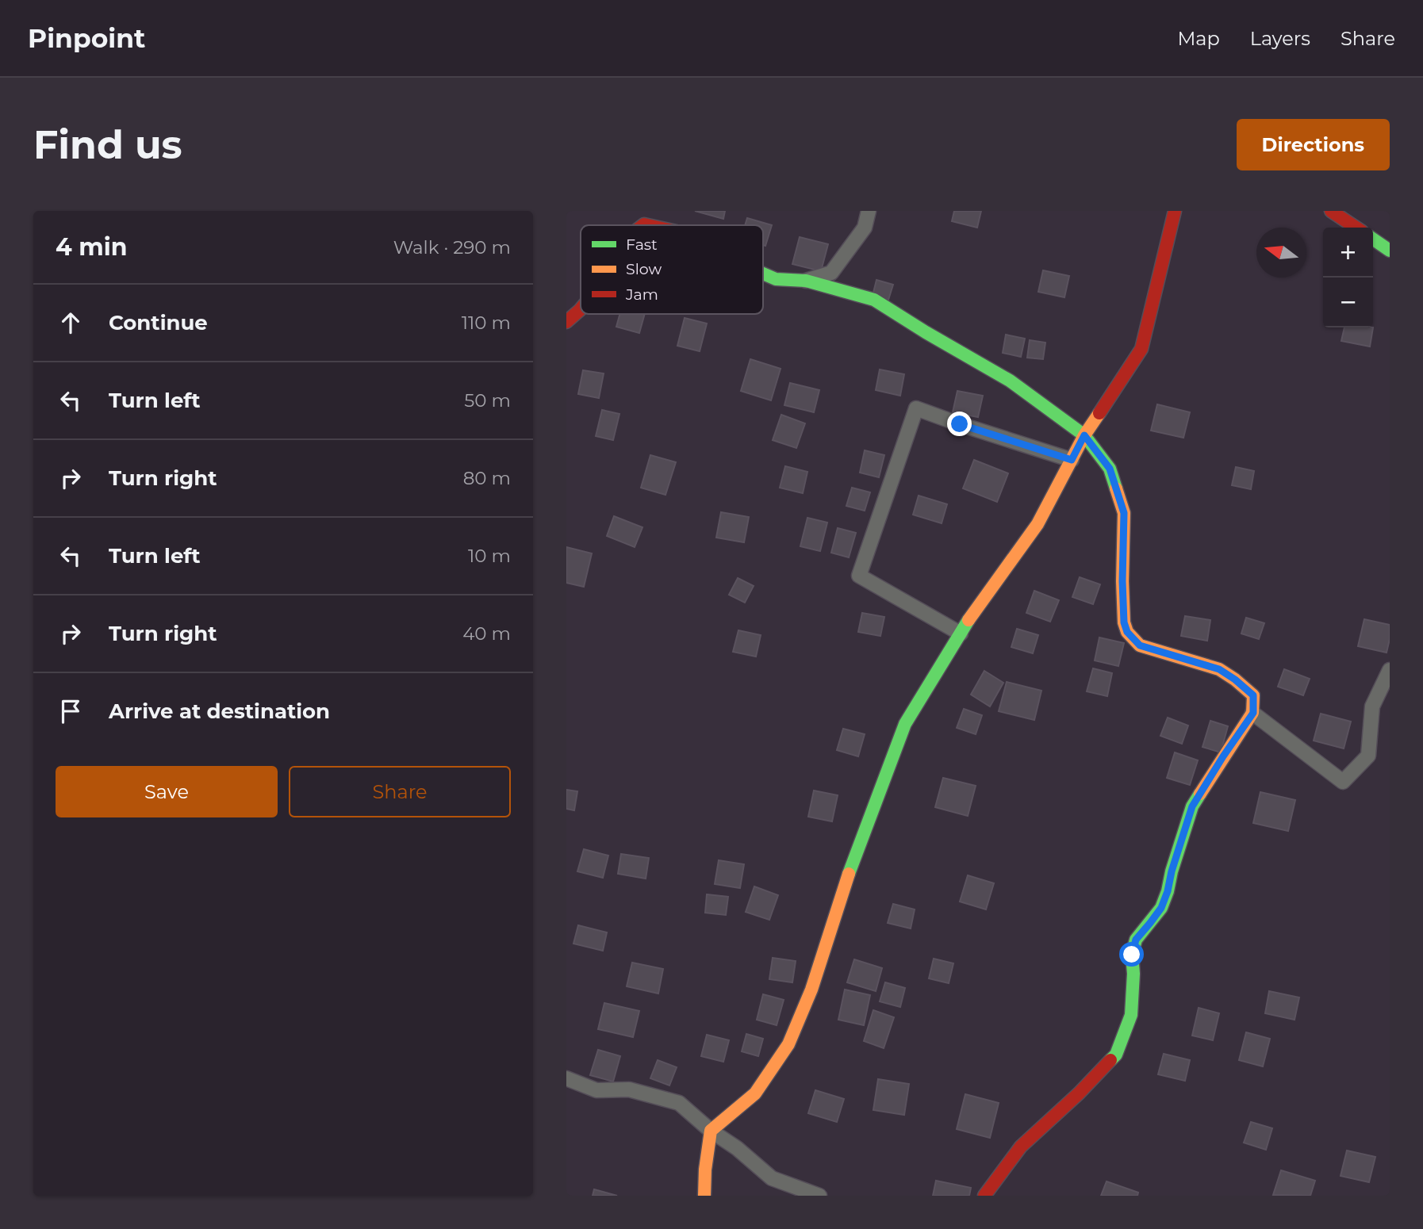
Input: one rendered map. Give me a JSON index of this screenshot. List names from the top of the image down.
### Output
{
  "legend": ["Fast", "Slow", "Jam"],
  "north": "left",
  "page": {
    "header": "Pinpoint",
    "nav": ["Map", "Layers", "Share"],
    "buttons": [
      "Directions",
      ["Save", "Share"]
    ],
    "title": "Find us",
    "heading": ["4 min", "Walk · 290 m"],
    "map_buttons": ["+", "−"],
    "list": [
      ["Continue", "110 m"],
      ["Turn left", "50 m"],
      ["Turn right", "80 m"],
      ["Turn left", "10 m"],
      ["Turn right", "40 m"],
      "Arrive at destination"
    ]
  }
}
